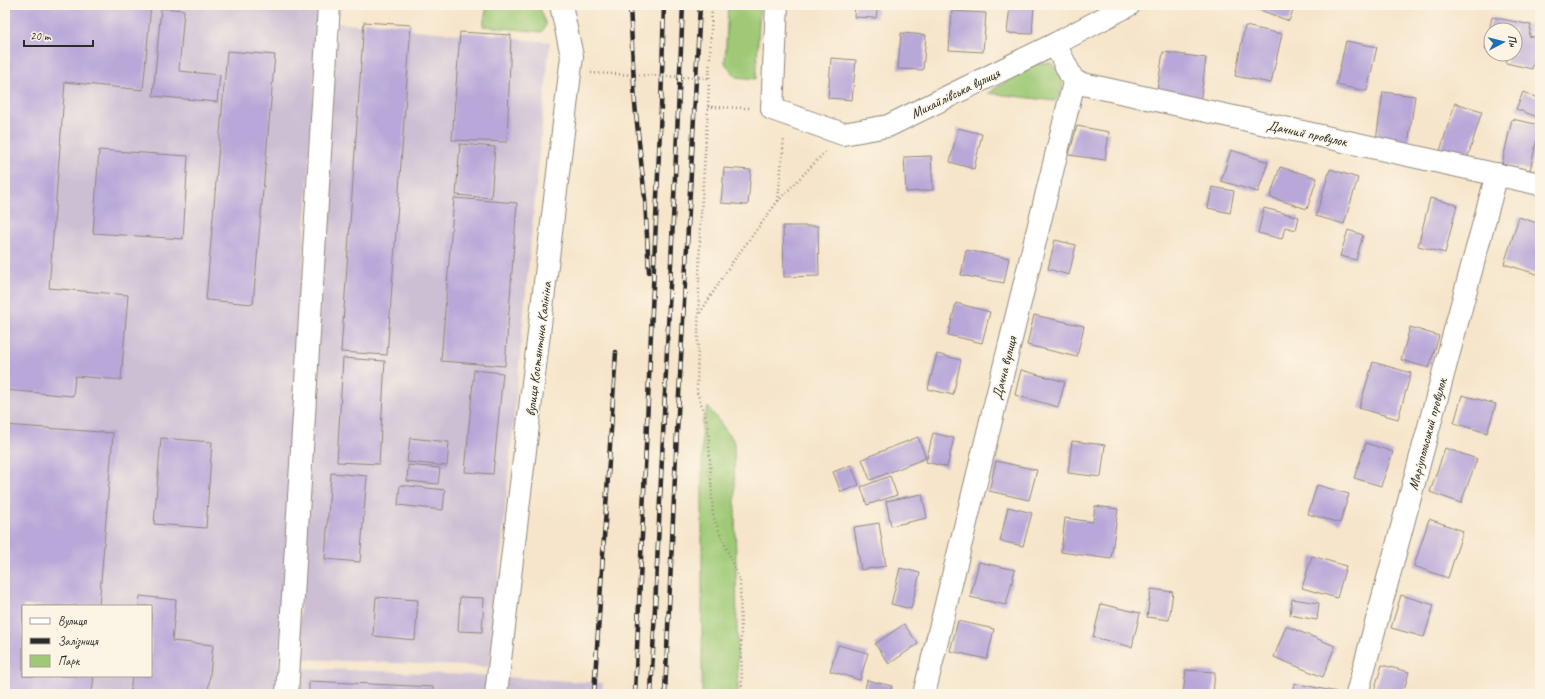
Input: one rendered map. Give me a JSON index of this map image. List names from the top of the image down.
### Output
{
  "streets": {
    "street": [
      "Михайлівська вулиця",
      "Дачний провулок",
      "вулиця Костянтина Калініна",
      "Дачна вулиця",
      "Маріупольський провулок"
    ]
  },
  "crossings": [
    ["Дачний провулок", "Дачна вулиця"],
    ["Дачний провулок", "Маріупольський провулок"]
  ],
  "legend": ["Вулиця", "Залізниця", "Парк"],
  "scale_bar": "20 m",
  "north": "right"
}
